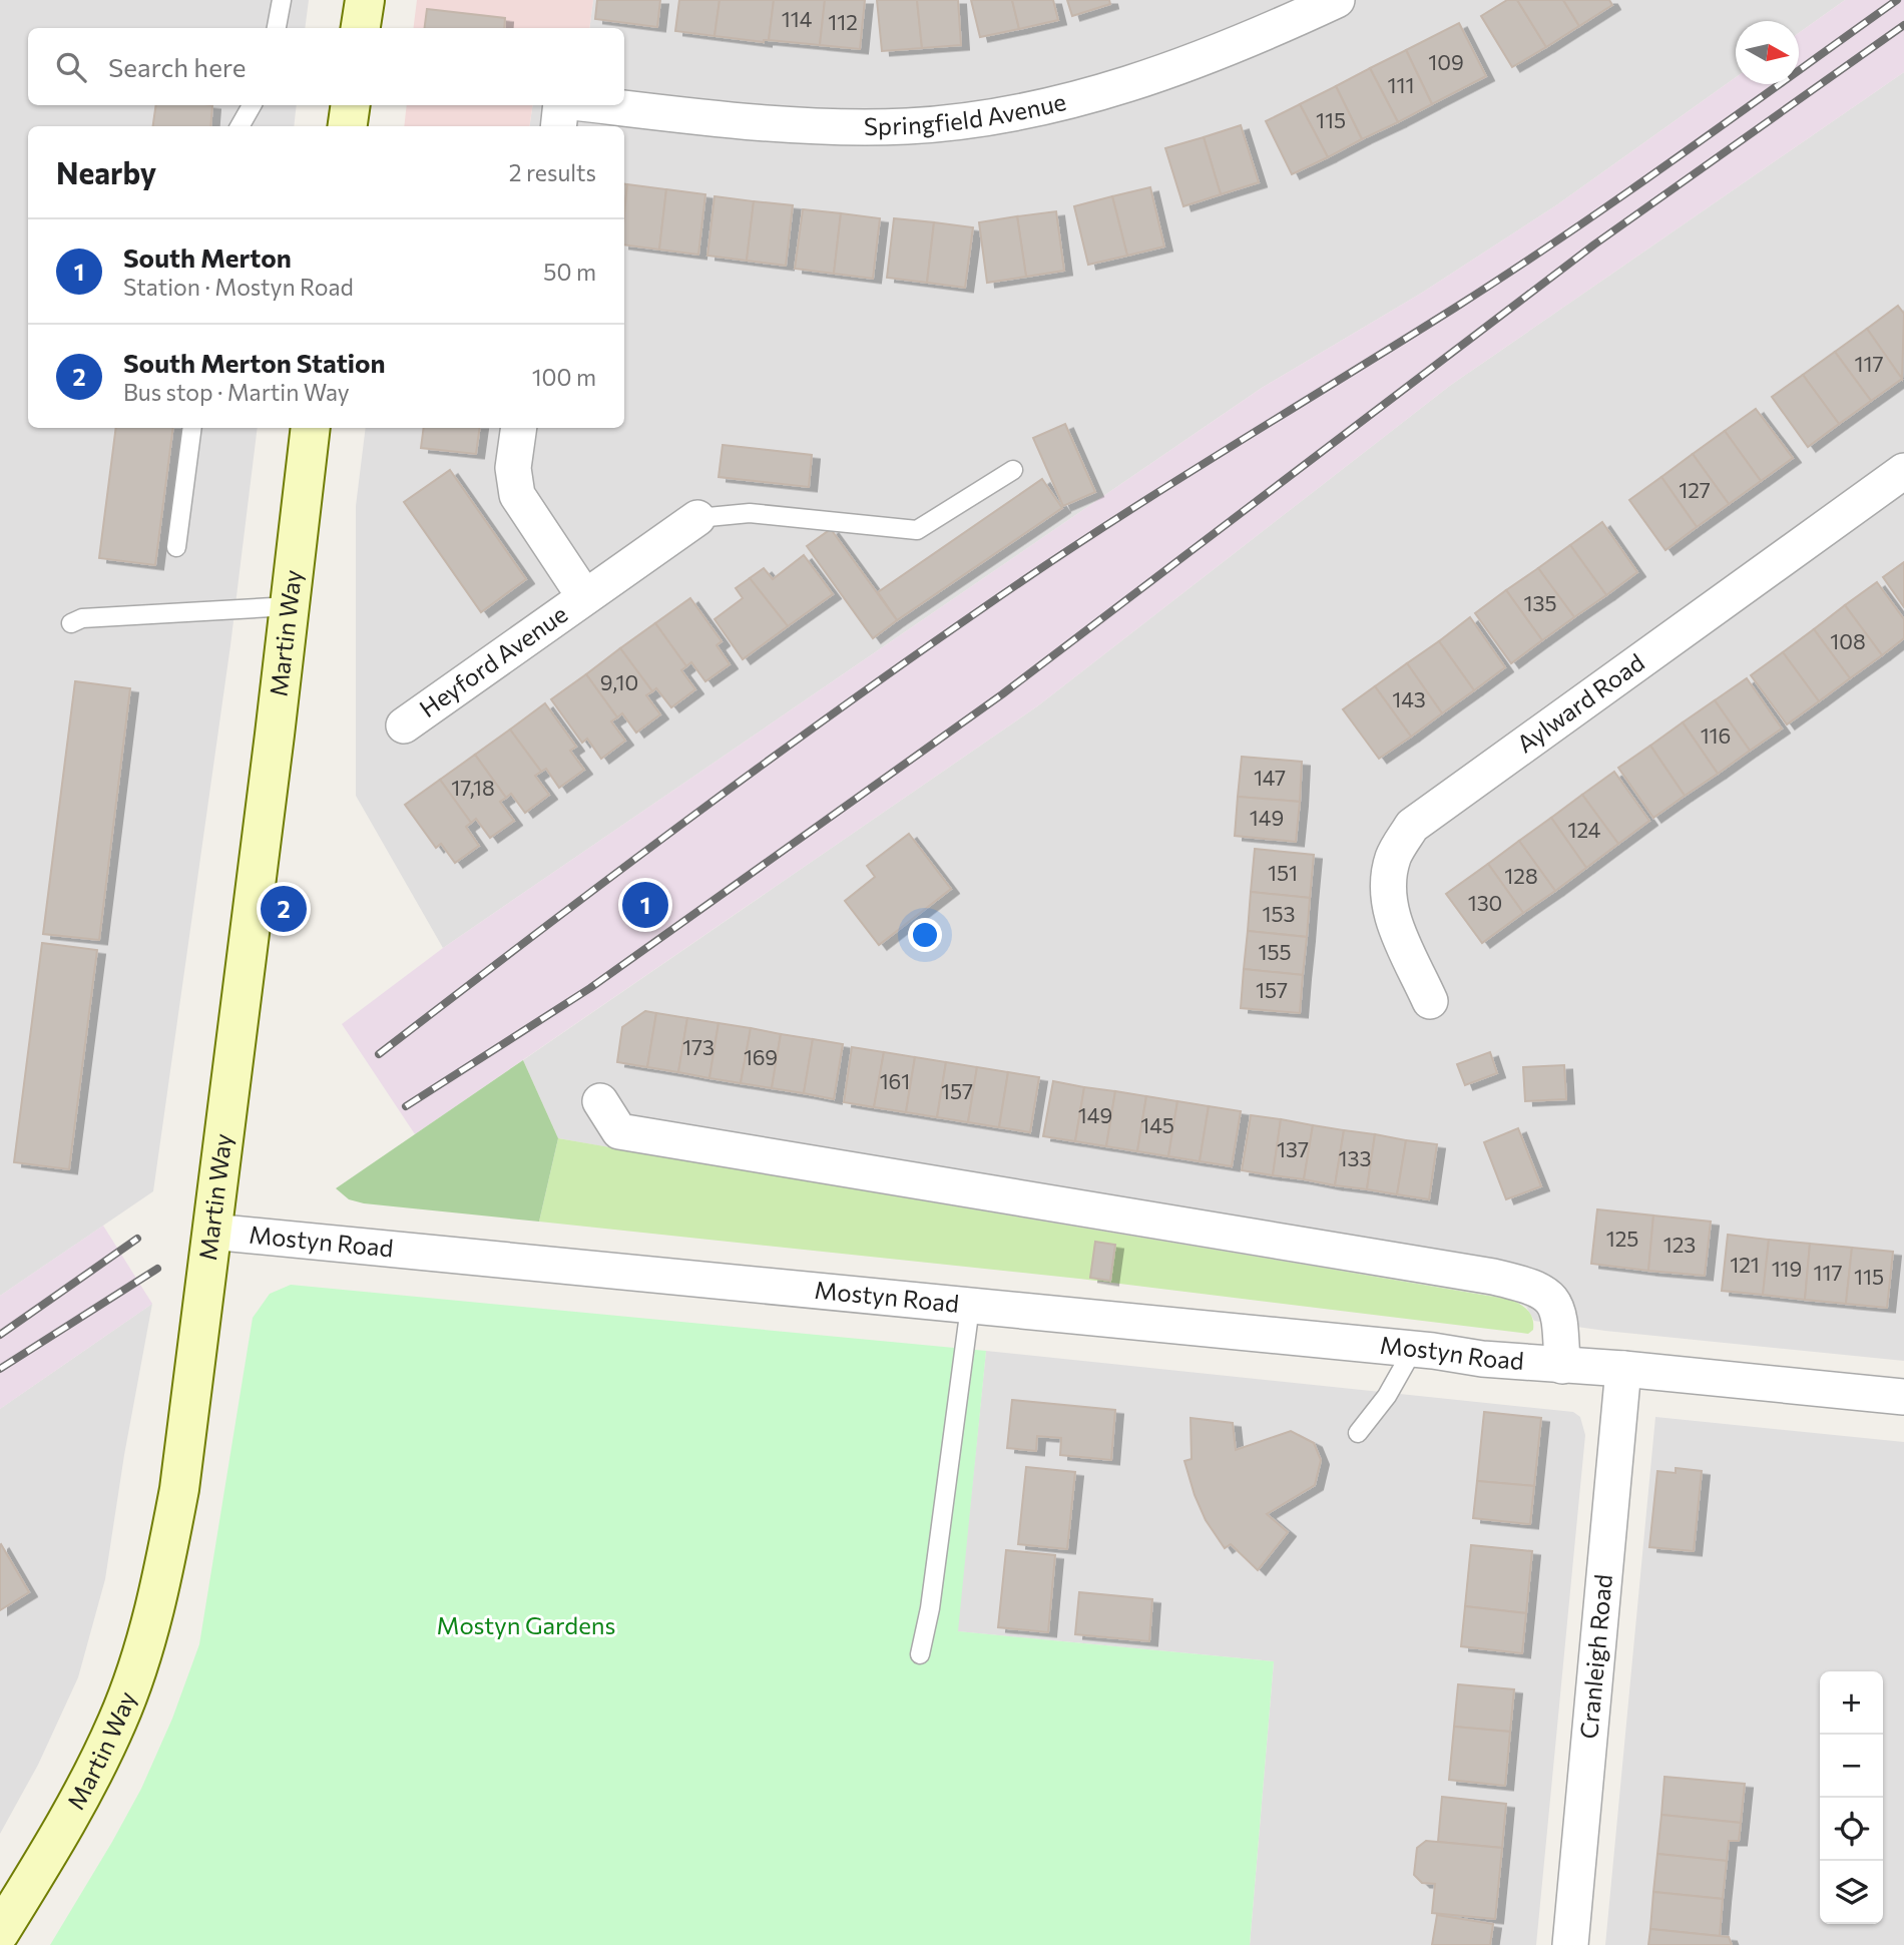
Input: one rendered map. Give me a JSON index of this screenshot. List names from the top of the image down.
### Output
{
  "streets": {
    "main road": ["Martin Way"],
    "street": [
      "Springfield Avenue",
      "Heyford Avenue",
      "Aylward Road",
      "Mostyn Road",
      "Cranleigh Road"
    ]
  },
  "crossings": [
    ["Martin Way", "Mostyn Road"],
    ["Mostyn Road", "Cranleigh Road"]
  ],
  "parks": ["Mostyn Gardens"],
  "house_numbers": [
    "114",
    "112",
    "109",
    "111",
    "115",
    "117",
    "127",
    "135",
    "108",
    "9,10",
    "143",
    "116",
    "147",
    "17,18",
    "149",
    "124",
    "151",
    "128",
    "130",
    "153",
    "155",
    "157",
    "173",
    "169",
    "161",
    "157",
    "149",
    "145",
    "137",
    "133",
    "125",
    "123",
    "121",
    "119",
    "117",
    "115"
  ],
  "north": "right",
  "page": {
    "search": "Search here",
    "heading": ["Nearby", "2 results"],
    "list": [
      {
        "mark": "1",
        "name": "South Merton",
        "note": "Station · Mostyn Road",
        "value": "50 m"
      },
      {
        "mark": "2",
        "name": "South Merton Station",
        "note": "Bus stop · Martin Way",
        "value": "100 m"
      }
    ],
    "pins": ["1", "2"],
    "map_buttons": ["+", "−"]
  }
}
